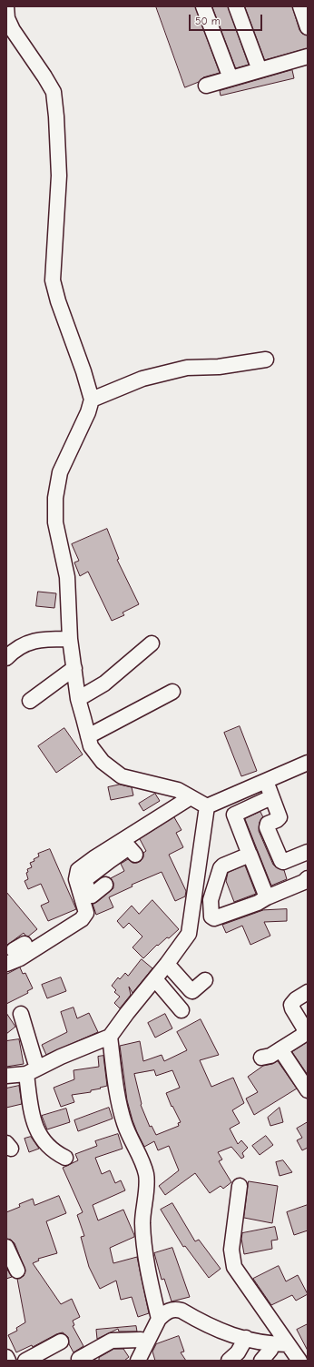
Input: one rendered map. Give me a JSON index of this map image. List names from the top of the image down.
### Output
{
  "scale_bar": "50 m"
}
